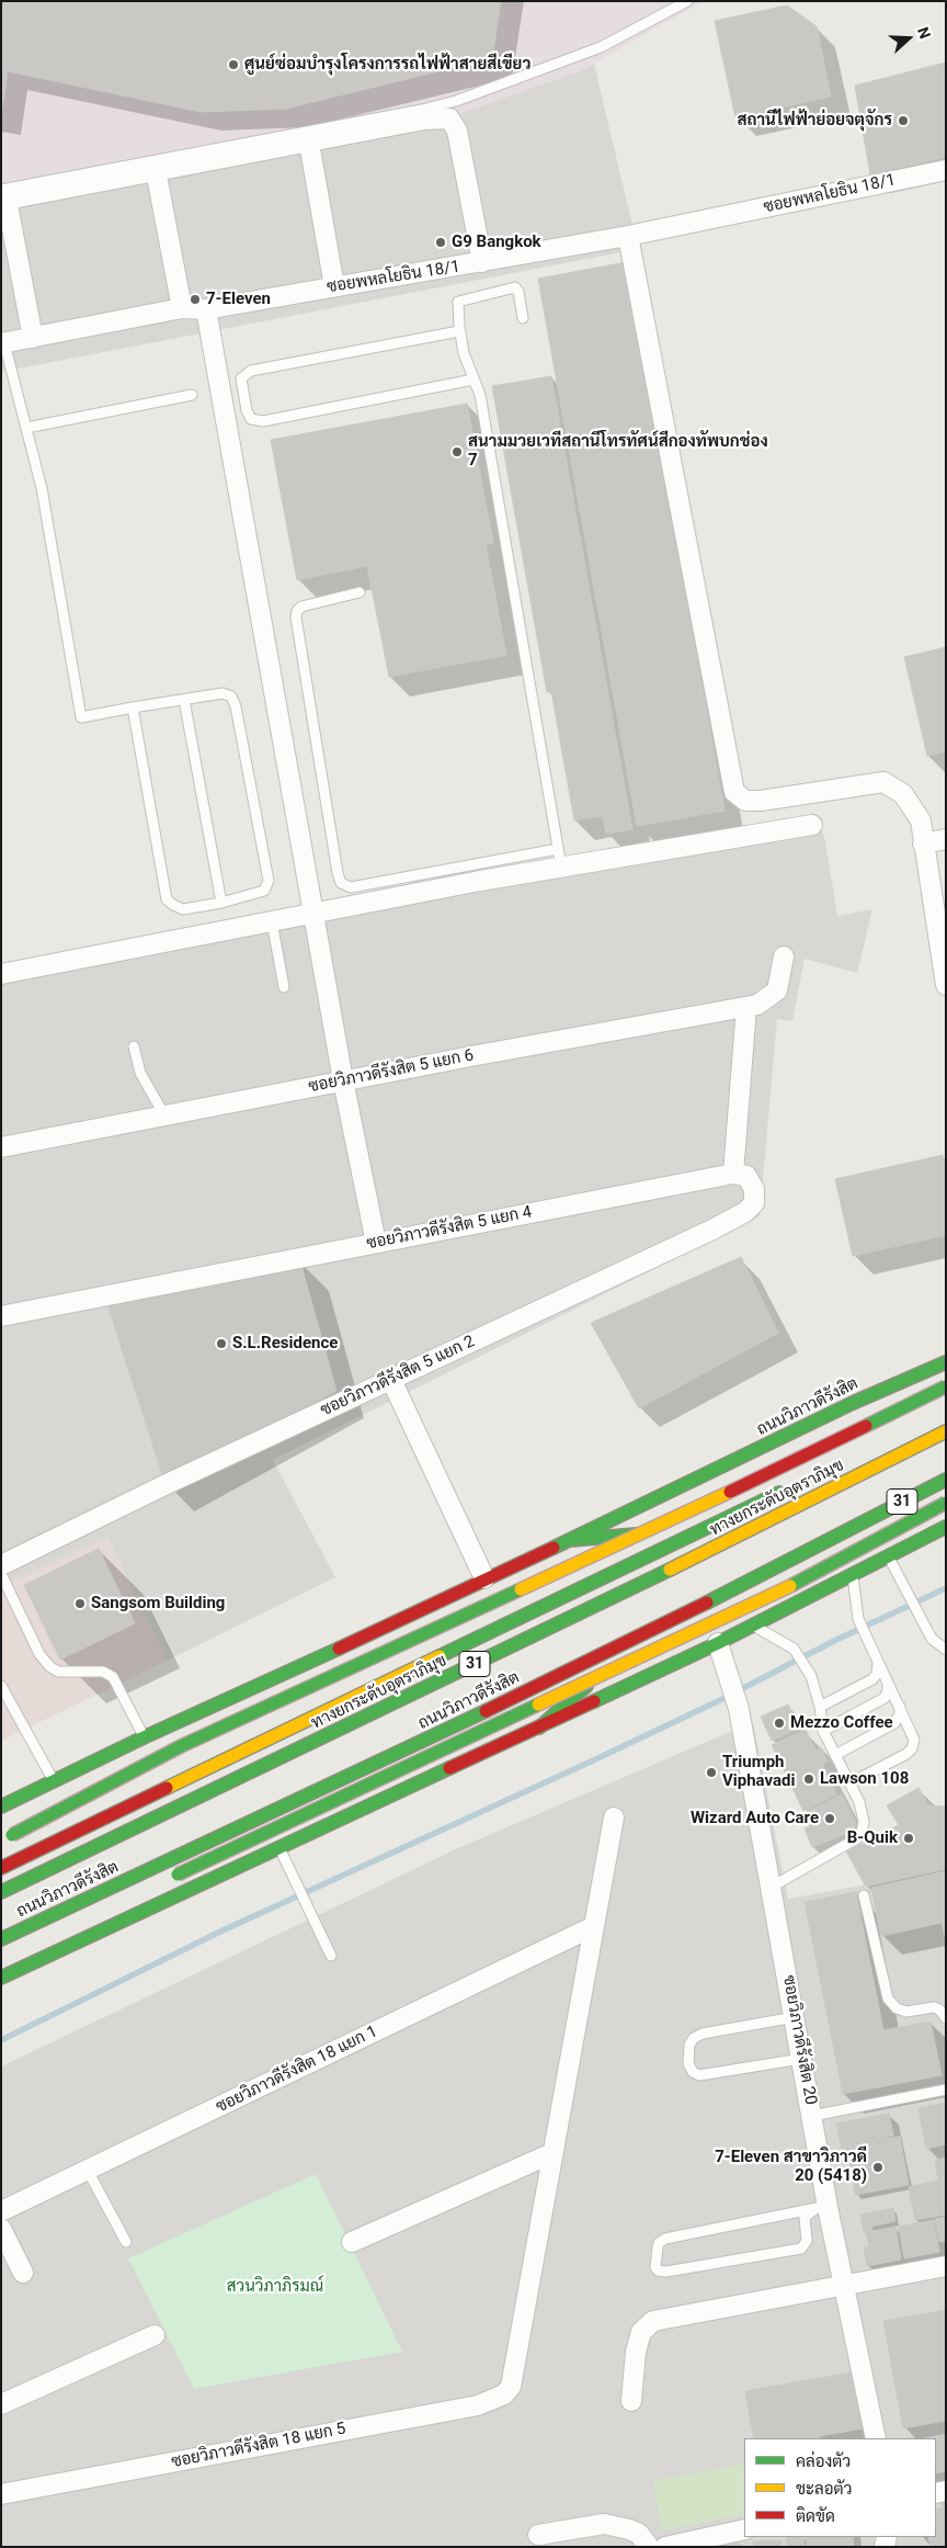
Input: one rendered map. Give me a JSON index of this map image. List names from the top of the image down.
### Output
{
  "streets": {
    "main road": ["ถนนวิภาวดีรังสิต", "ทางยกระดับอุตราภิมุข", "31"],
    "street": [
      "ซอยพหลโยธิน 18/1",
      "ซอยวิภาวดีรังสิต 5 แยก 6",
      "ซอยวิภาวดีรังสิต 5 แยก 4",
      "ซอยวิภาวดีรังสิต 5 แยก 2",
      "ซอยวิภาวดีรังสิต 20",
      "ซอยวิภาวดีรังสิต 18 แยก 1",
      "ซอยวิภาวดีรังสิต 18 แยก 5"
    ]
  },
  "crossings": [
    ["ซอยวิภาวดีรังสิต 5 แยก 4", "ซอยวิภาวดีรังสิต 5 แยก 2"],
    ["31", "ซอยวิภาวดีรังสิต 20"]
  ],
  "parks": ["สวนวิภาภิรมณ์"],
  "places": [
    "ศูนย์ซ่อมบำรุงโครงการรถไฟฟ้าสายสีเขียว",
    "สถานีไฟฟ้าย่อยจตุจักร",
    "G9 Bangkok",
    "7-Eleven",
    "สนามมวยเวทีสถานีโทรทัศน์สีกองทัพบกช่อง 7",
    "S.L.Residence",
    "Sangsom Building",
    "Mezzo Coffee",
    "Triumph Viphavadi",
    "Lawson 108",
    "Wizard Auto Care",
    "B-Quik",
    "7-Eleven สาขาวิภาวดี 20 (5418)"
  ],
  "legend": ["คล่องตัว", "ชะลอตัว", "ติดขัด"],
  "north": "right"
}
